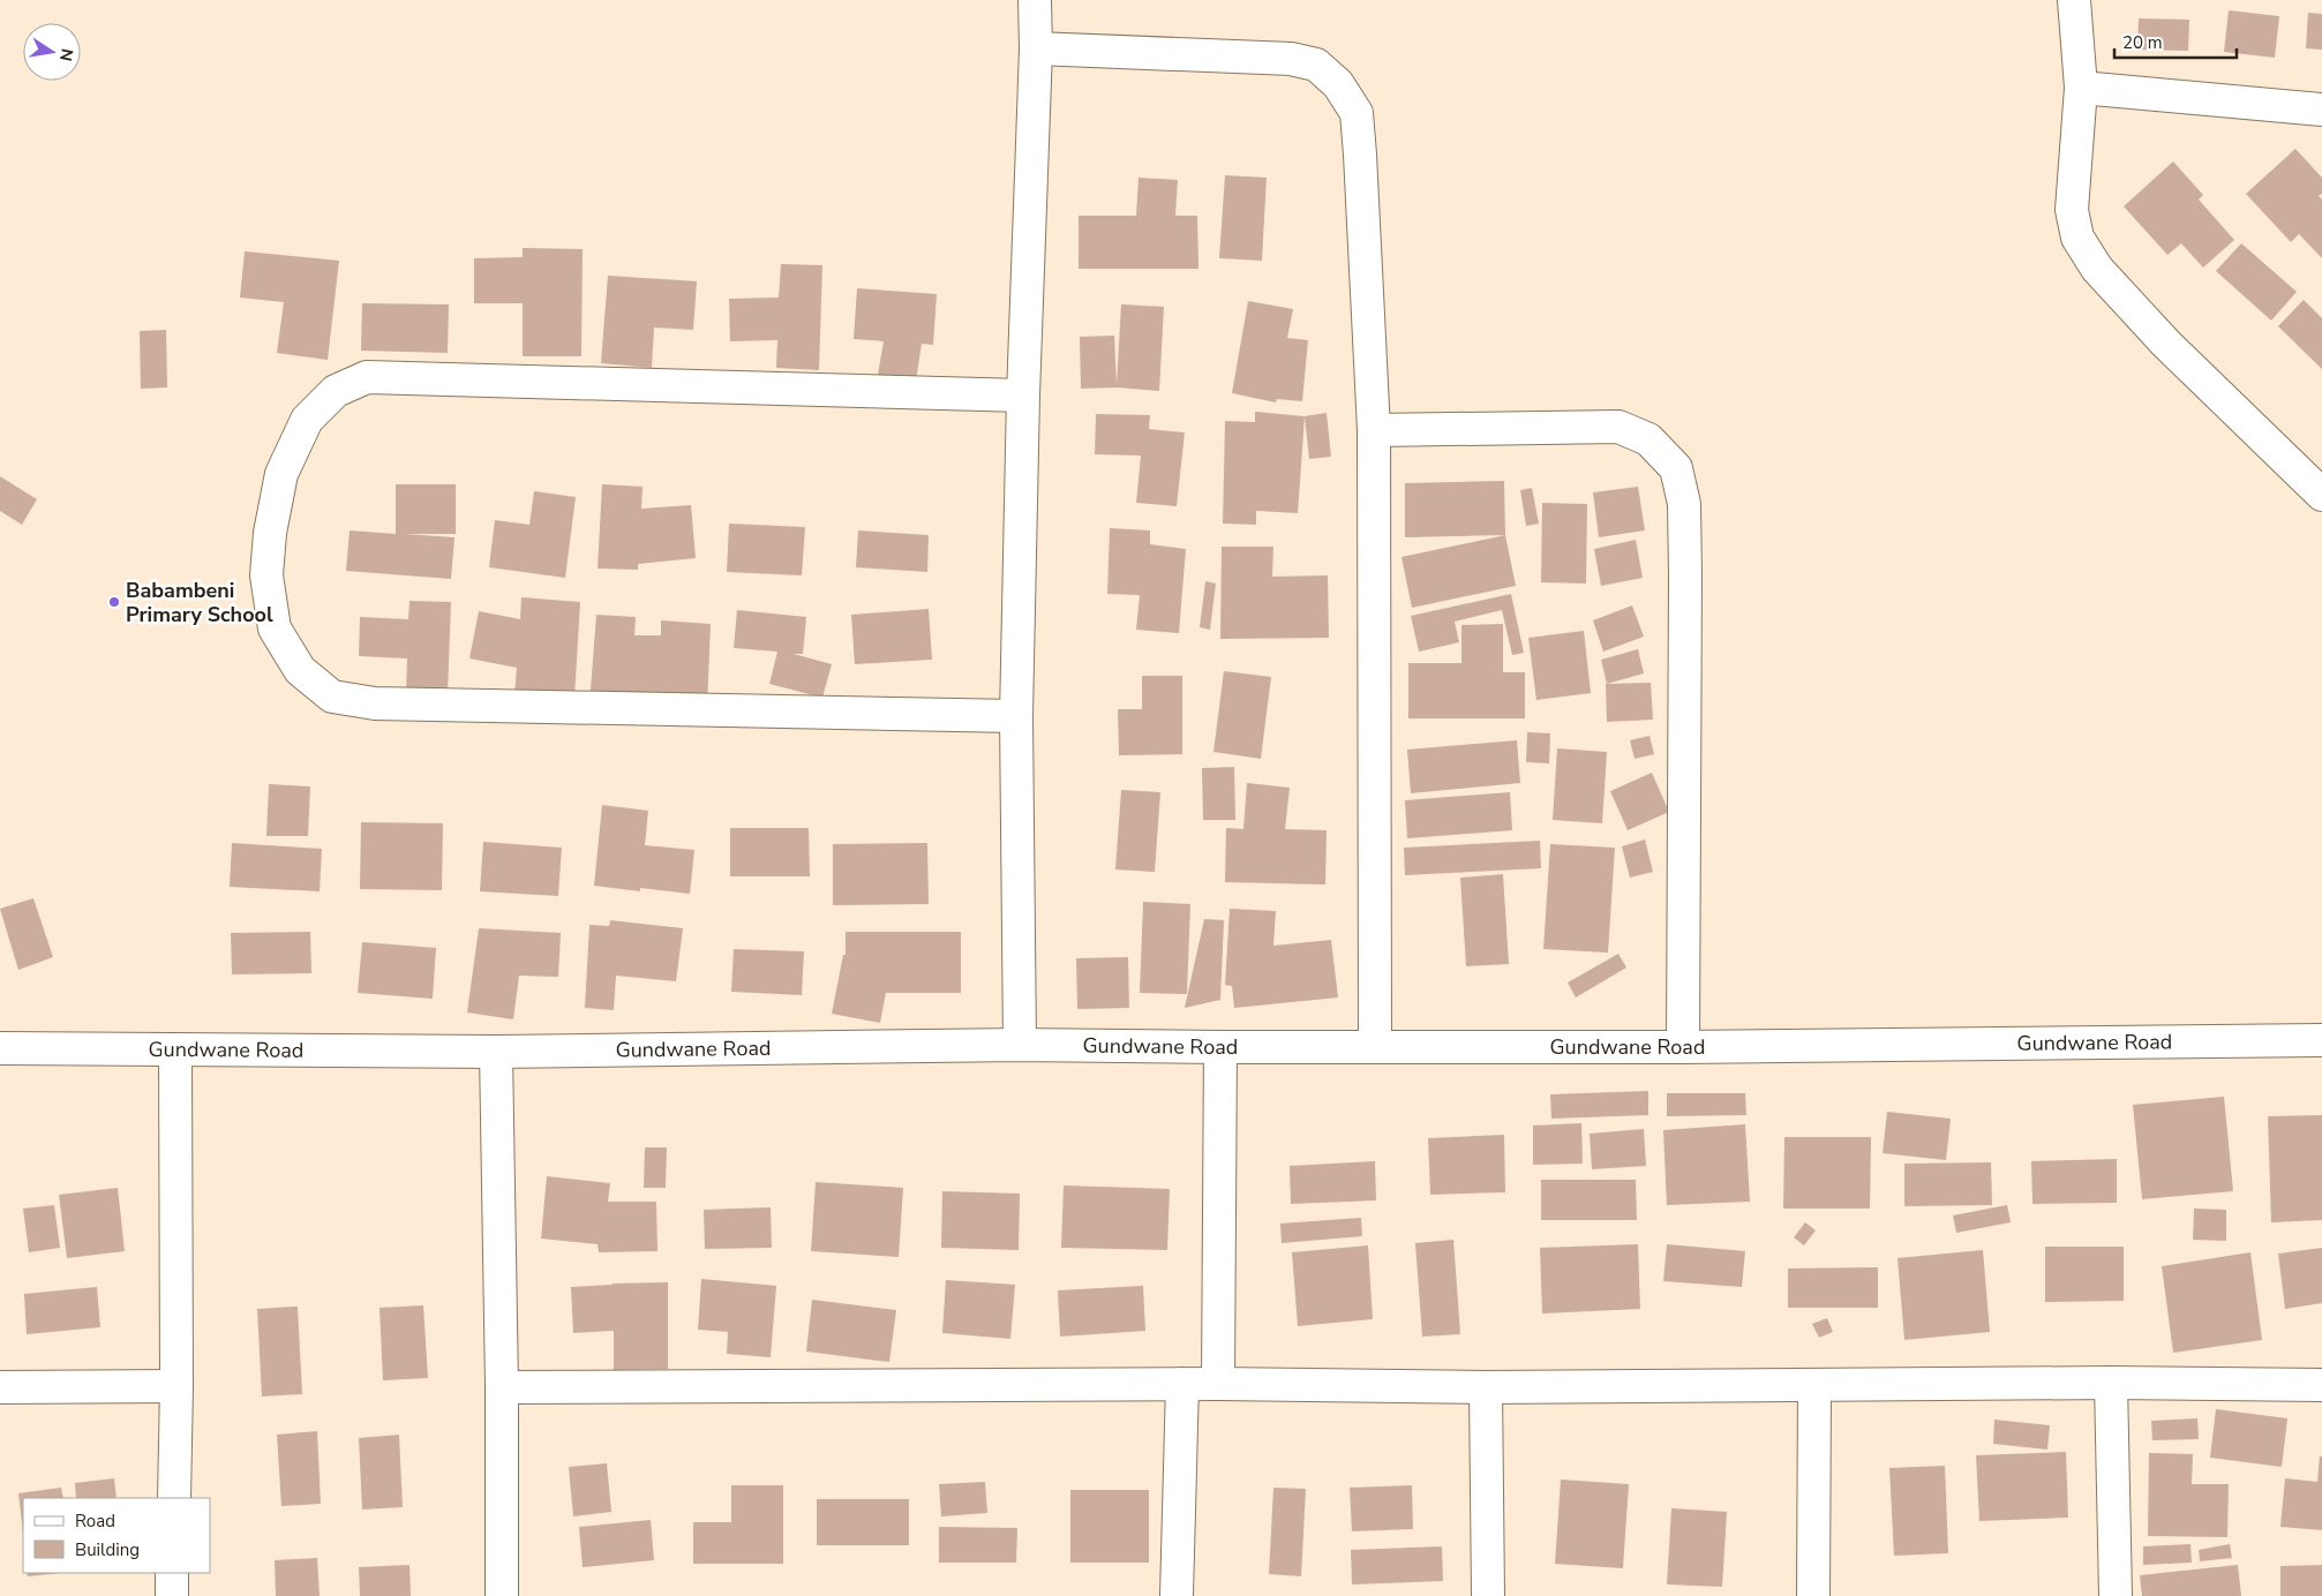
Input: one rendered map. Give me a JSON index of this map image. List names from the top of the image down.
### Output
{
  "streets": {
    "street": ["Gundwane Road"]
  },
  "places": ["Babambeni Primary School"],
  "legend": ["Road", "Building"],
  "scale_bar": "20 m",
  "north": "right"
}
